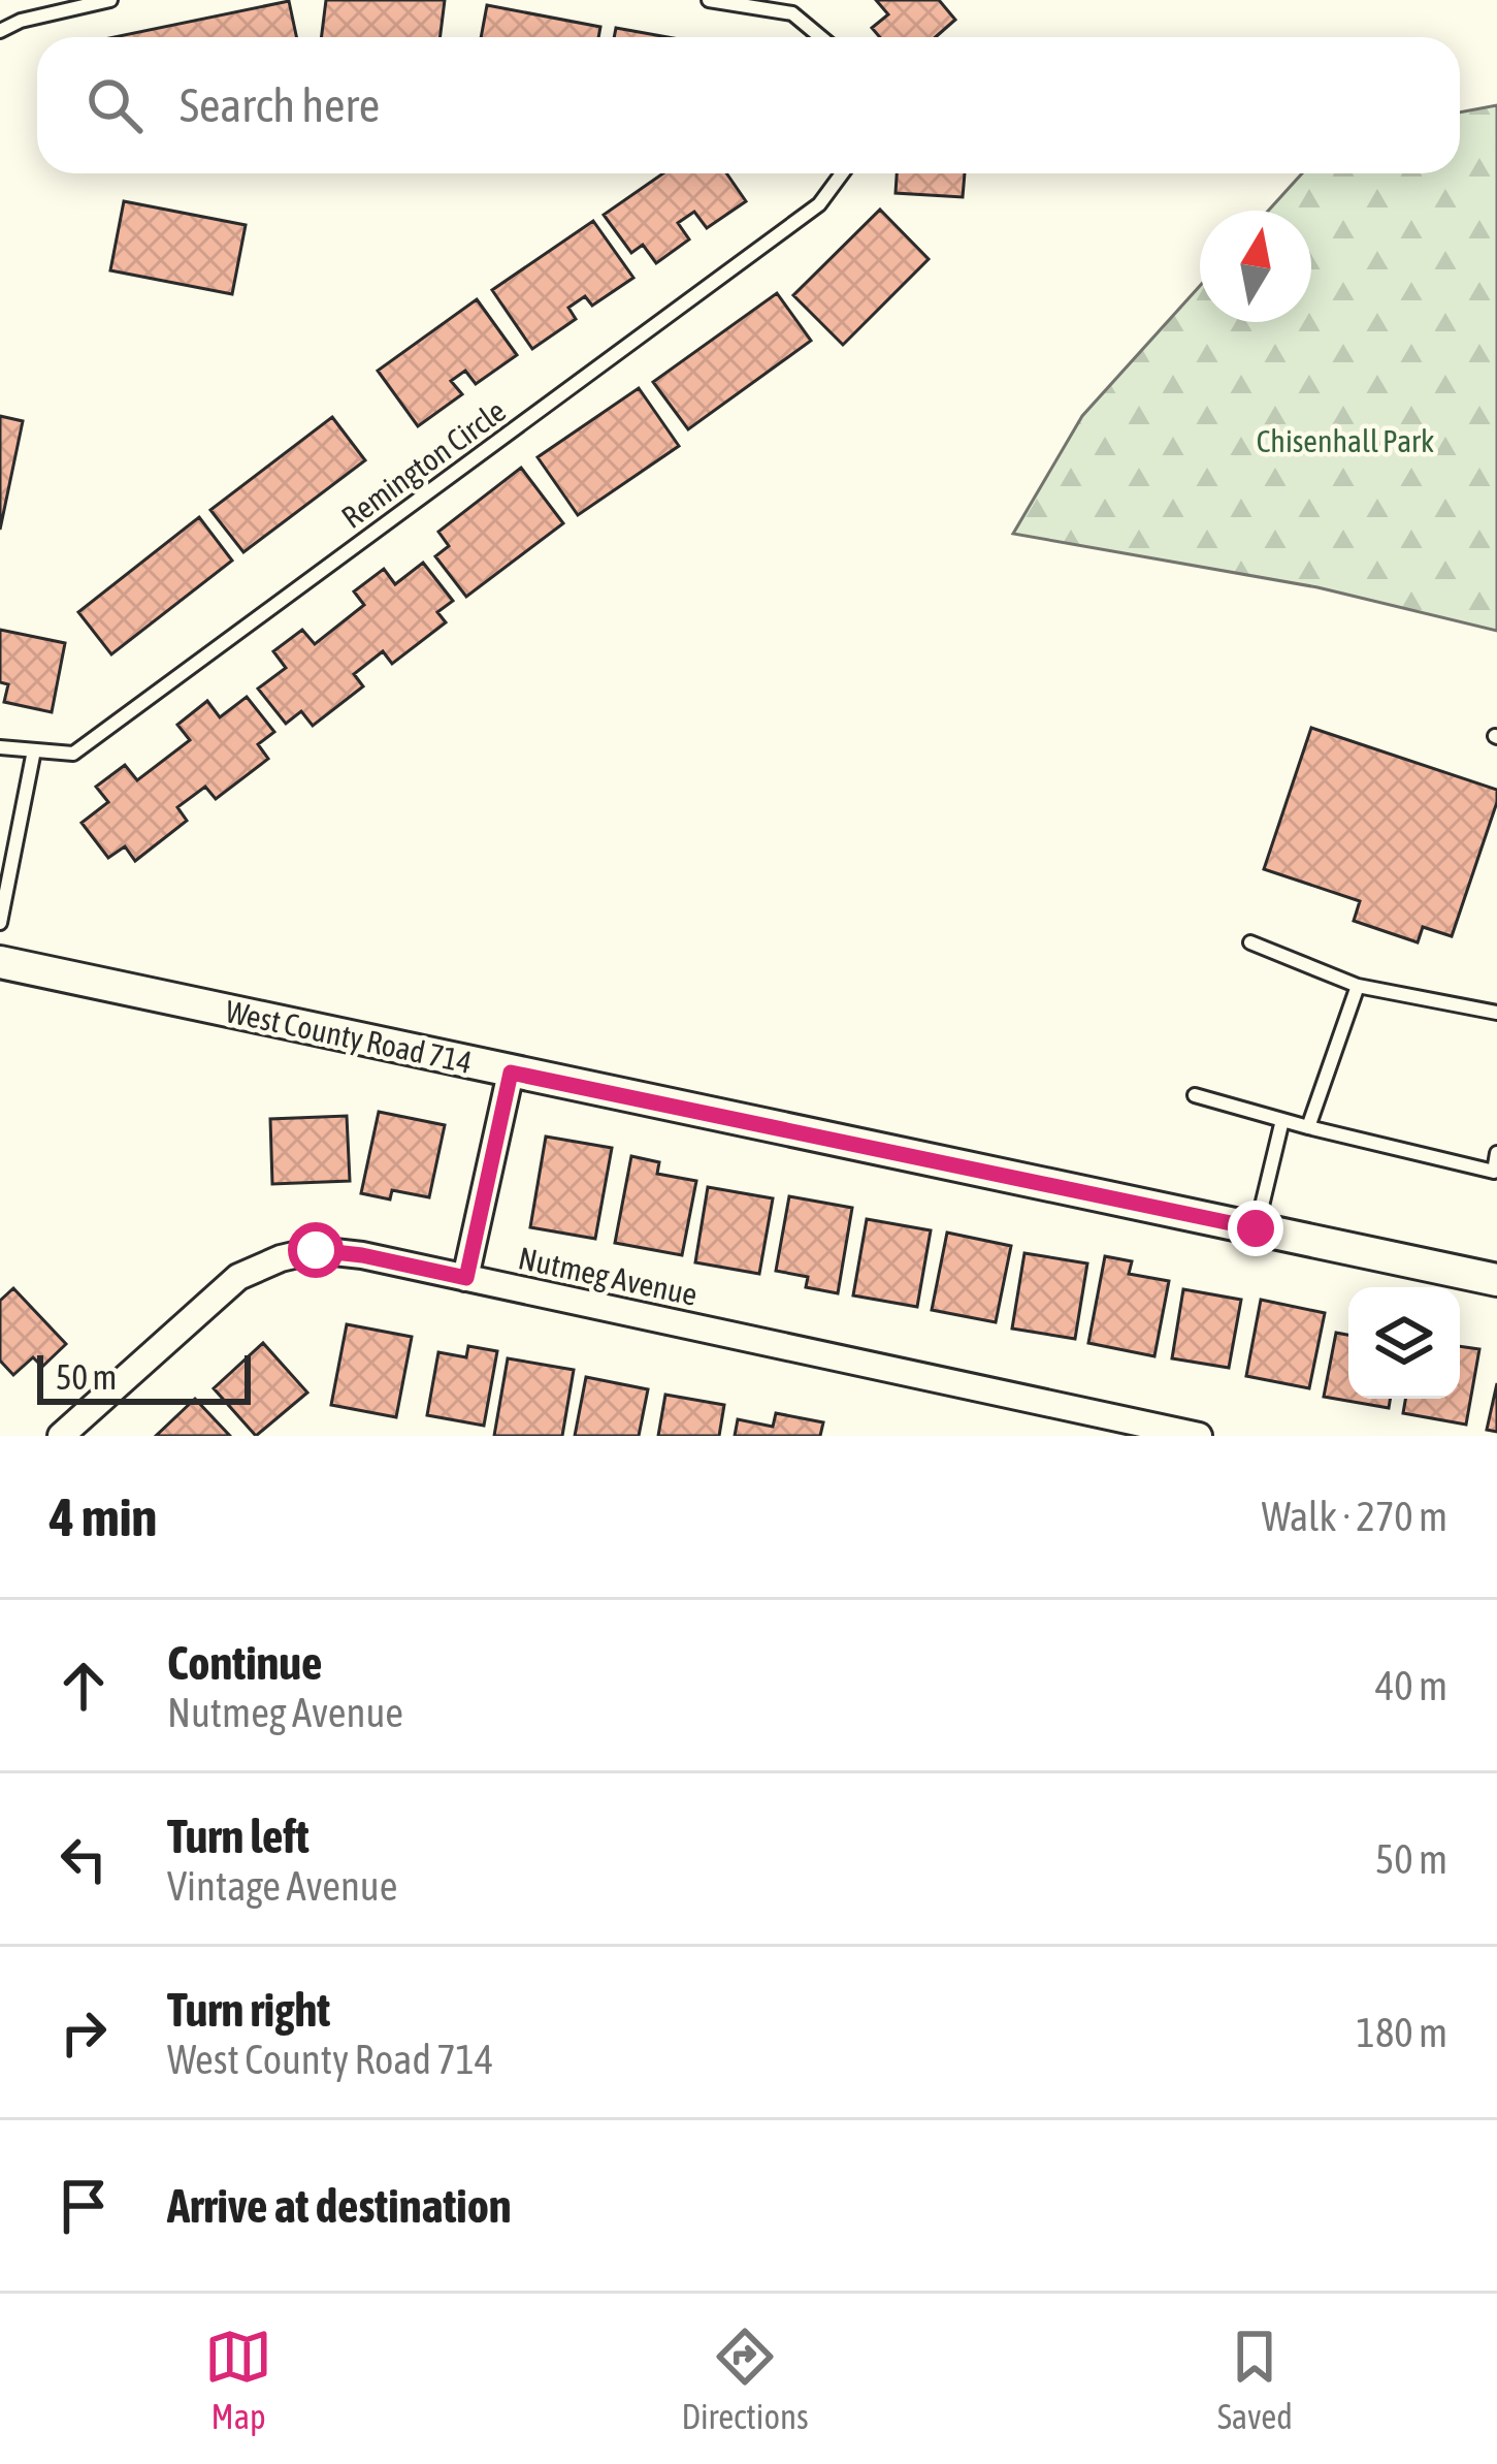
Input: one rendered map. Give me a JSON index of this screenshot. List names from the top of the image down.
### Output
{
  "streets": {
    "street": ["West County Road 714", "Nutmeg Avenue"],
    "lane": ["Remington Circle"]
  },
  "parks": ["Chisenhall Park"],
  "scale_bar": "50 m",
  "north": "top",
  "page": {
    "search": "Search here",
    "scale": "50 m",
    "heading": ["4 min", "Walk · 270 m"],
    "list": [
      ["Continue", "Nutmeg Avenue", "40 m"],
      ["Turn left", "Vintage Avenue", "50 m"],
      ["Turn right", "West County Road 714", "180 m"],
      "Arrive at destination"
    ],
    "nav": ["Map", "Directions", "Saved"]
  }
}
